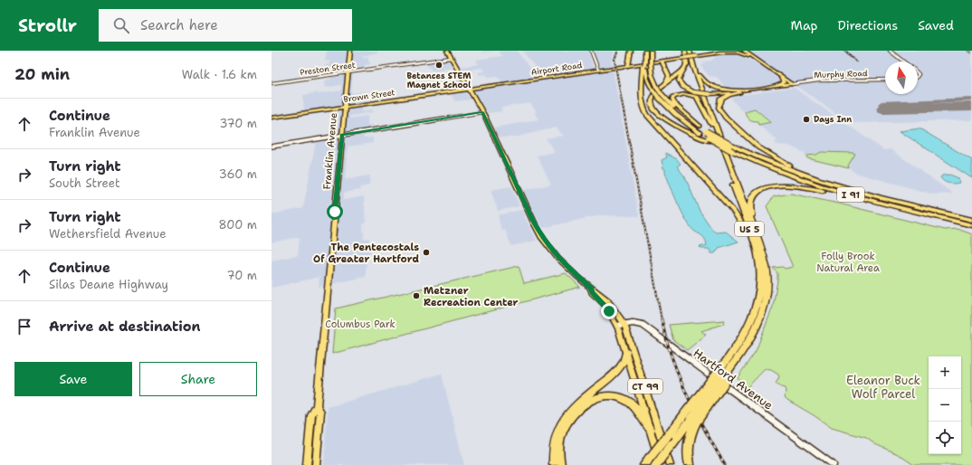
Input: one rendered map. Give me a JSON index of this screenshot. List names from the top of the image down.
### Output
{
  "streets": {
    "highway": ["I 91", "US 5"],
    "main road": [
      "Airport Road",
      "Brown Street",
      "Franklin Avenue",
      "CT 99"
    ],
    "street": ["Preston Street", "Murphy Road", "Hartford Avenue"]
  },
  "crossings": [
    ["Preston Street", "Franklin Avenue"],
    ["Airport Road", "Brown Street"],
    ["Brown Street", "Franklin Avenue"],
    ["Hartford Avenue", "CT 99"]
  ],
  "parks": ["Folly Brook Natural Area", "Columbus Park", "Eleanor Buck Wolf Parcel"],
  "places": [
    "Betances STEM Magnet School",
    "Days Inn",
    "The Pentecostals Of Greater Hartford",
    "Metzner Recreation Center"
  ],
  "north": "top",
  "page": {
    "header": "Strollr",
    "search": "Search here",
    "nav": ["Map", "Directions", "Saved"],
    "heading": ["20 min", "Walk · 1.6 km"],
    "list": [
      ["Continue", "Franklin Avenue", "370 m"],
      ["Turn right", "South Street", "360 m"],
      ["Turn right", "Wethersfield Avenue", "800 m"],
      ["Continue", "Silas Deane Highway", "70 m"],
      "Arrive at destination"
    ],
    "buttons": ["Save", "Share"],
    "map_buttons": ["+", "−"]
  }
}
